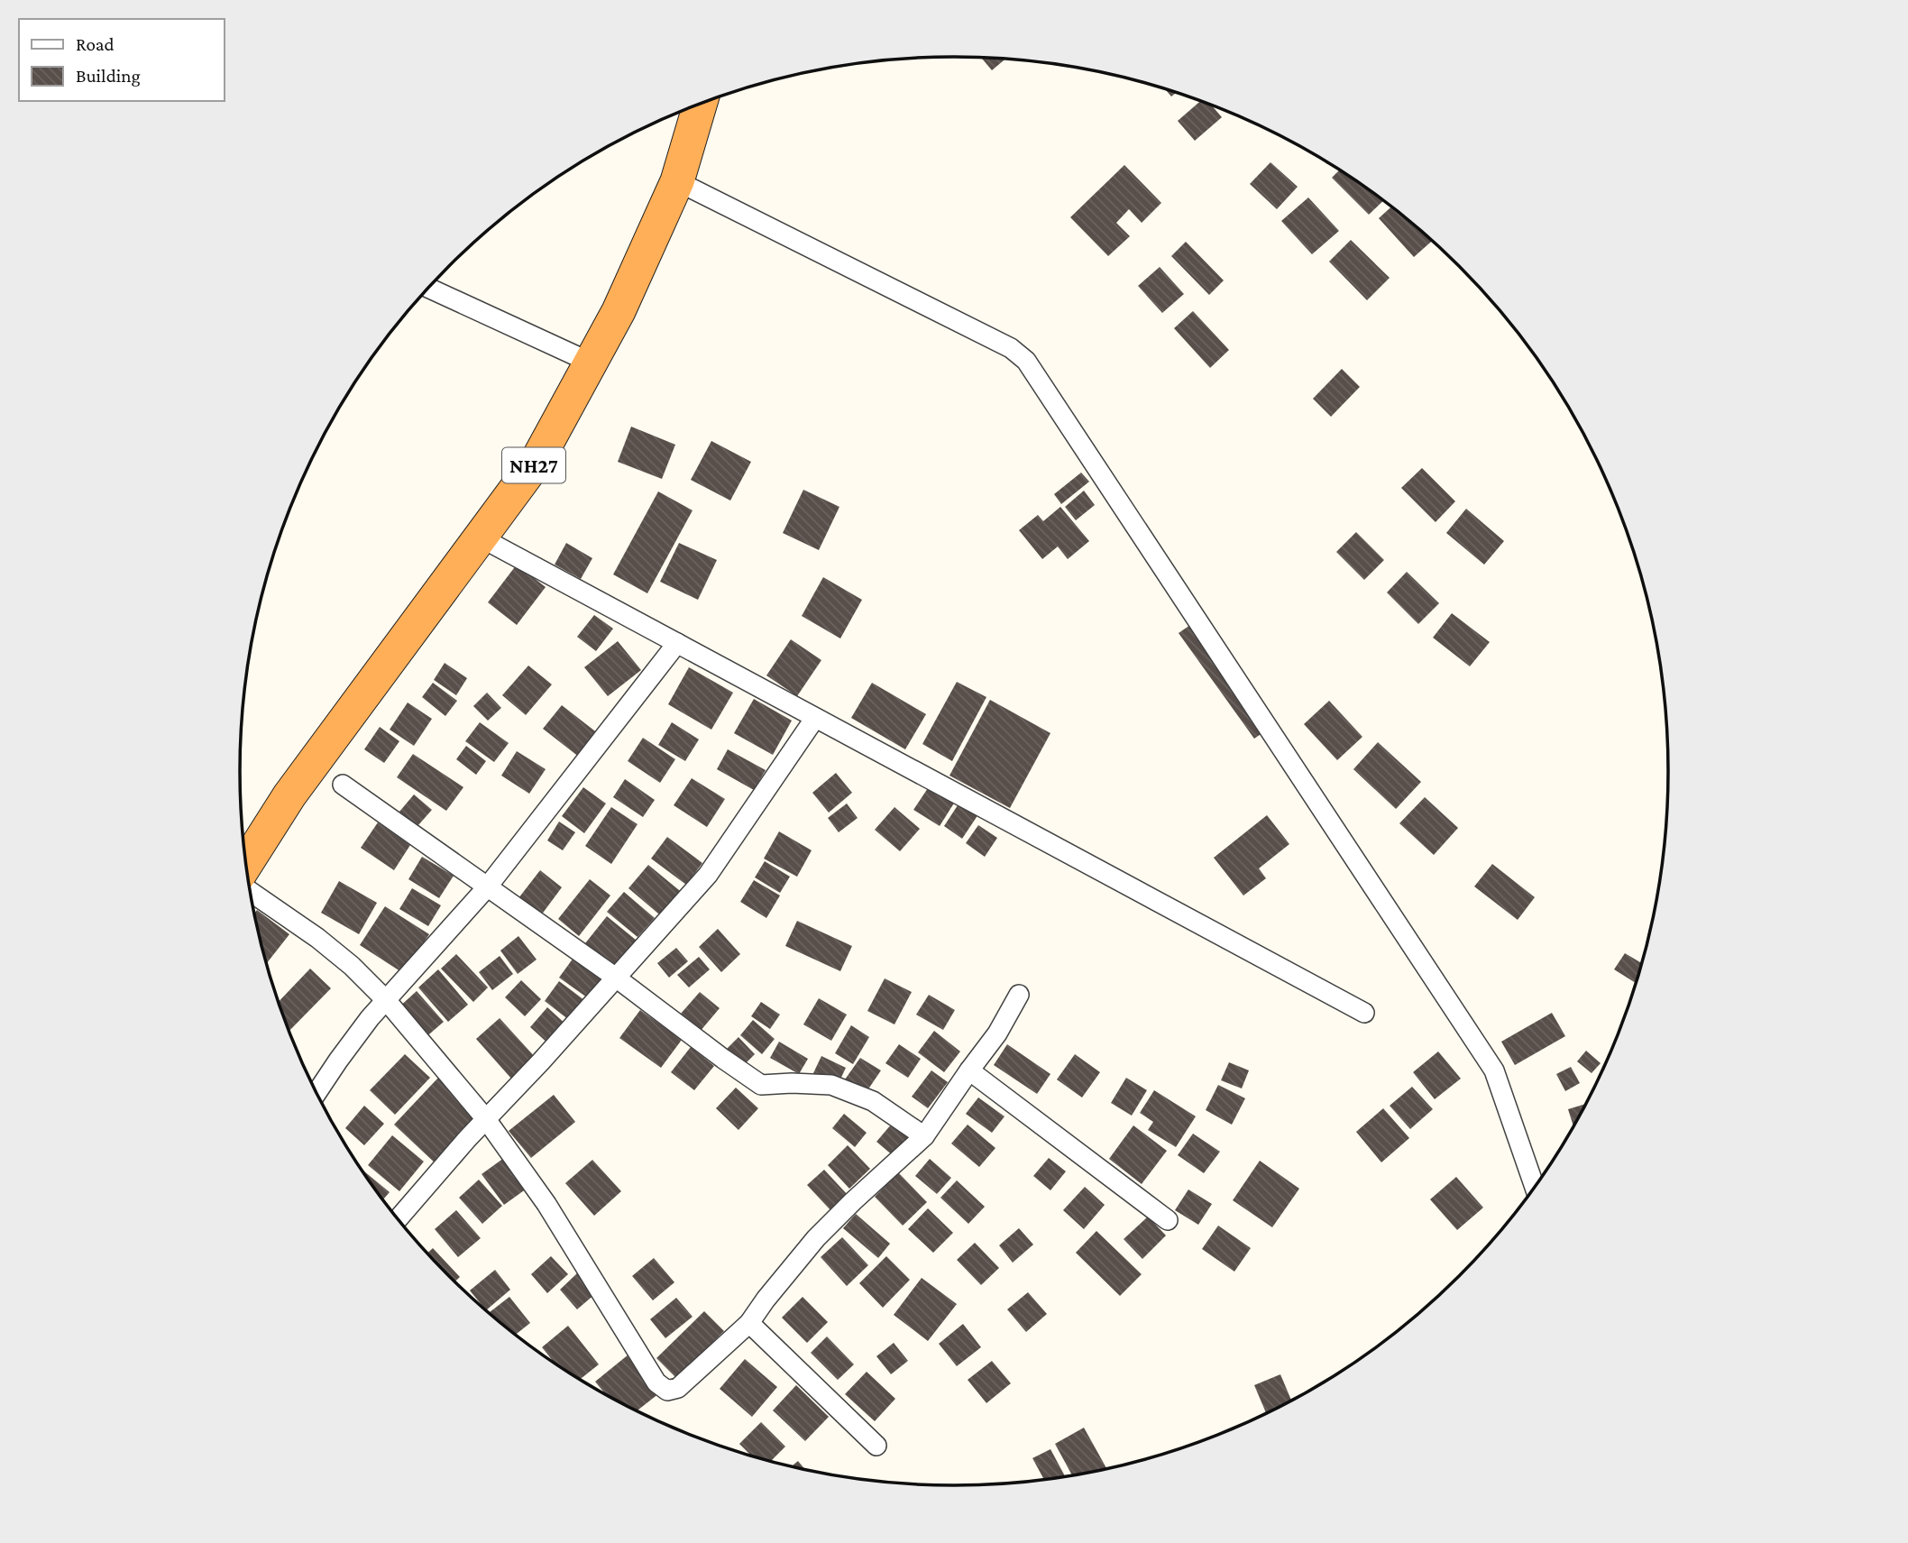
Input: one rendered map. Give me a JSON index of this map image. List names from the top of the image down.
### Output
{
  "streets": {
    "highway": ["NH27"]
  },
  "legend": ["Road", "Building"]
}
